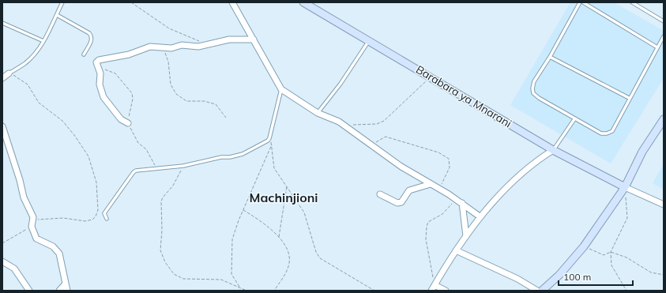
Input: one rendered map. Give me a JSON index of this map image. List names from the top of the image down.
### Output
{
  "streets": {
    "street": ["Barabara ya Mnarani"]
  },
  "districts": ["Machinjioni"],
  "scale_bar": "100 m"
}
